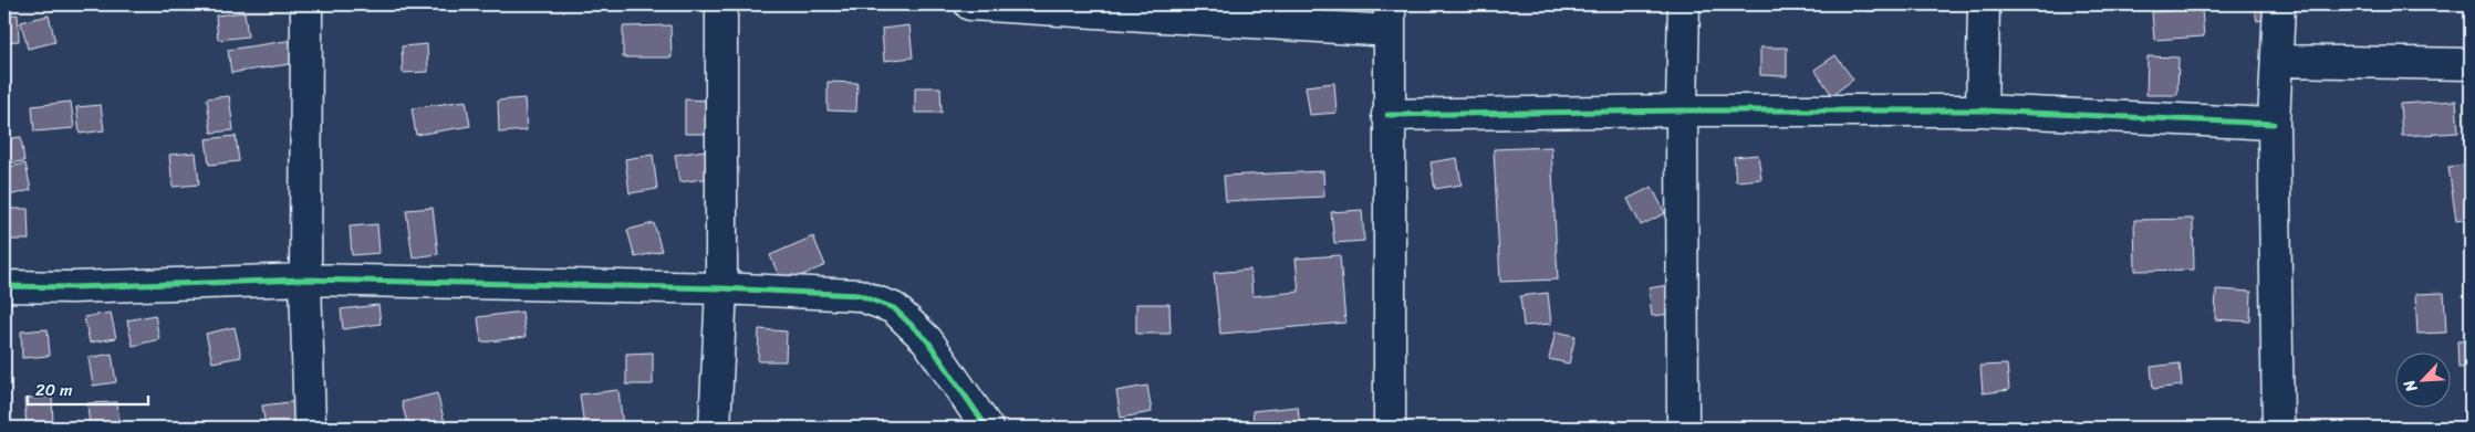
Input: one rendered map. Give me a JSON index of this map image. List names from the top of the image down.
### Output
{
  "scale_bar": "20 m",
  "north": "bottom left"
}
